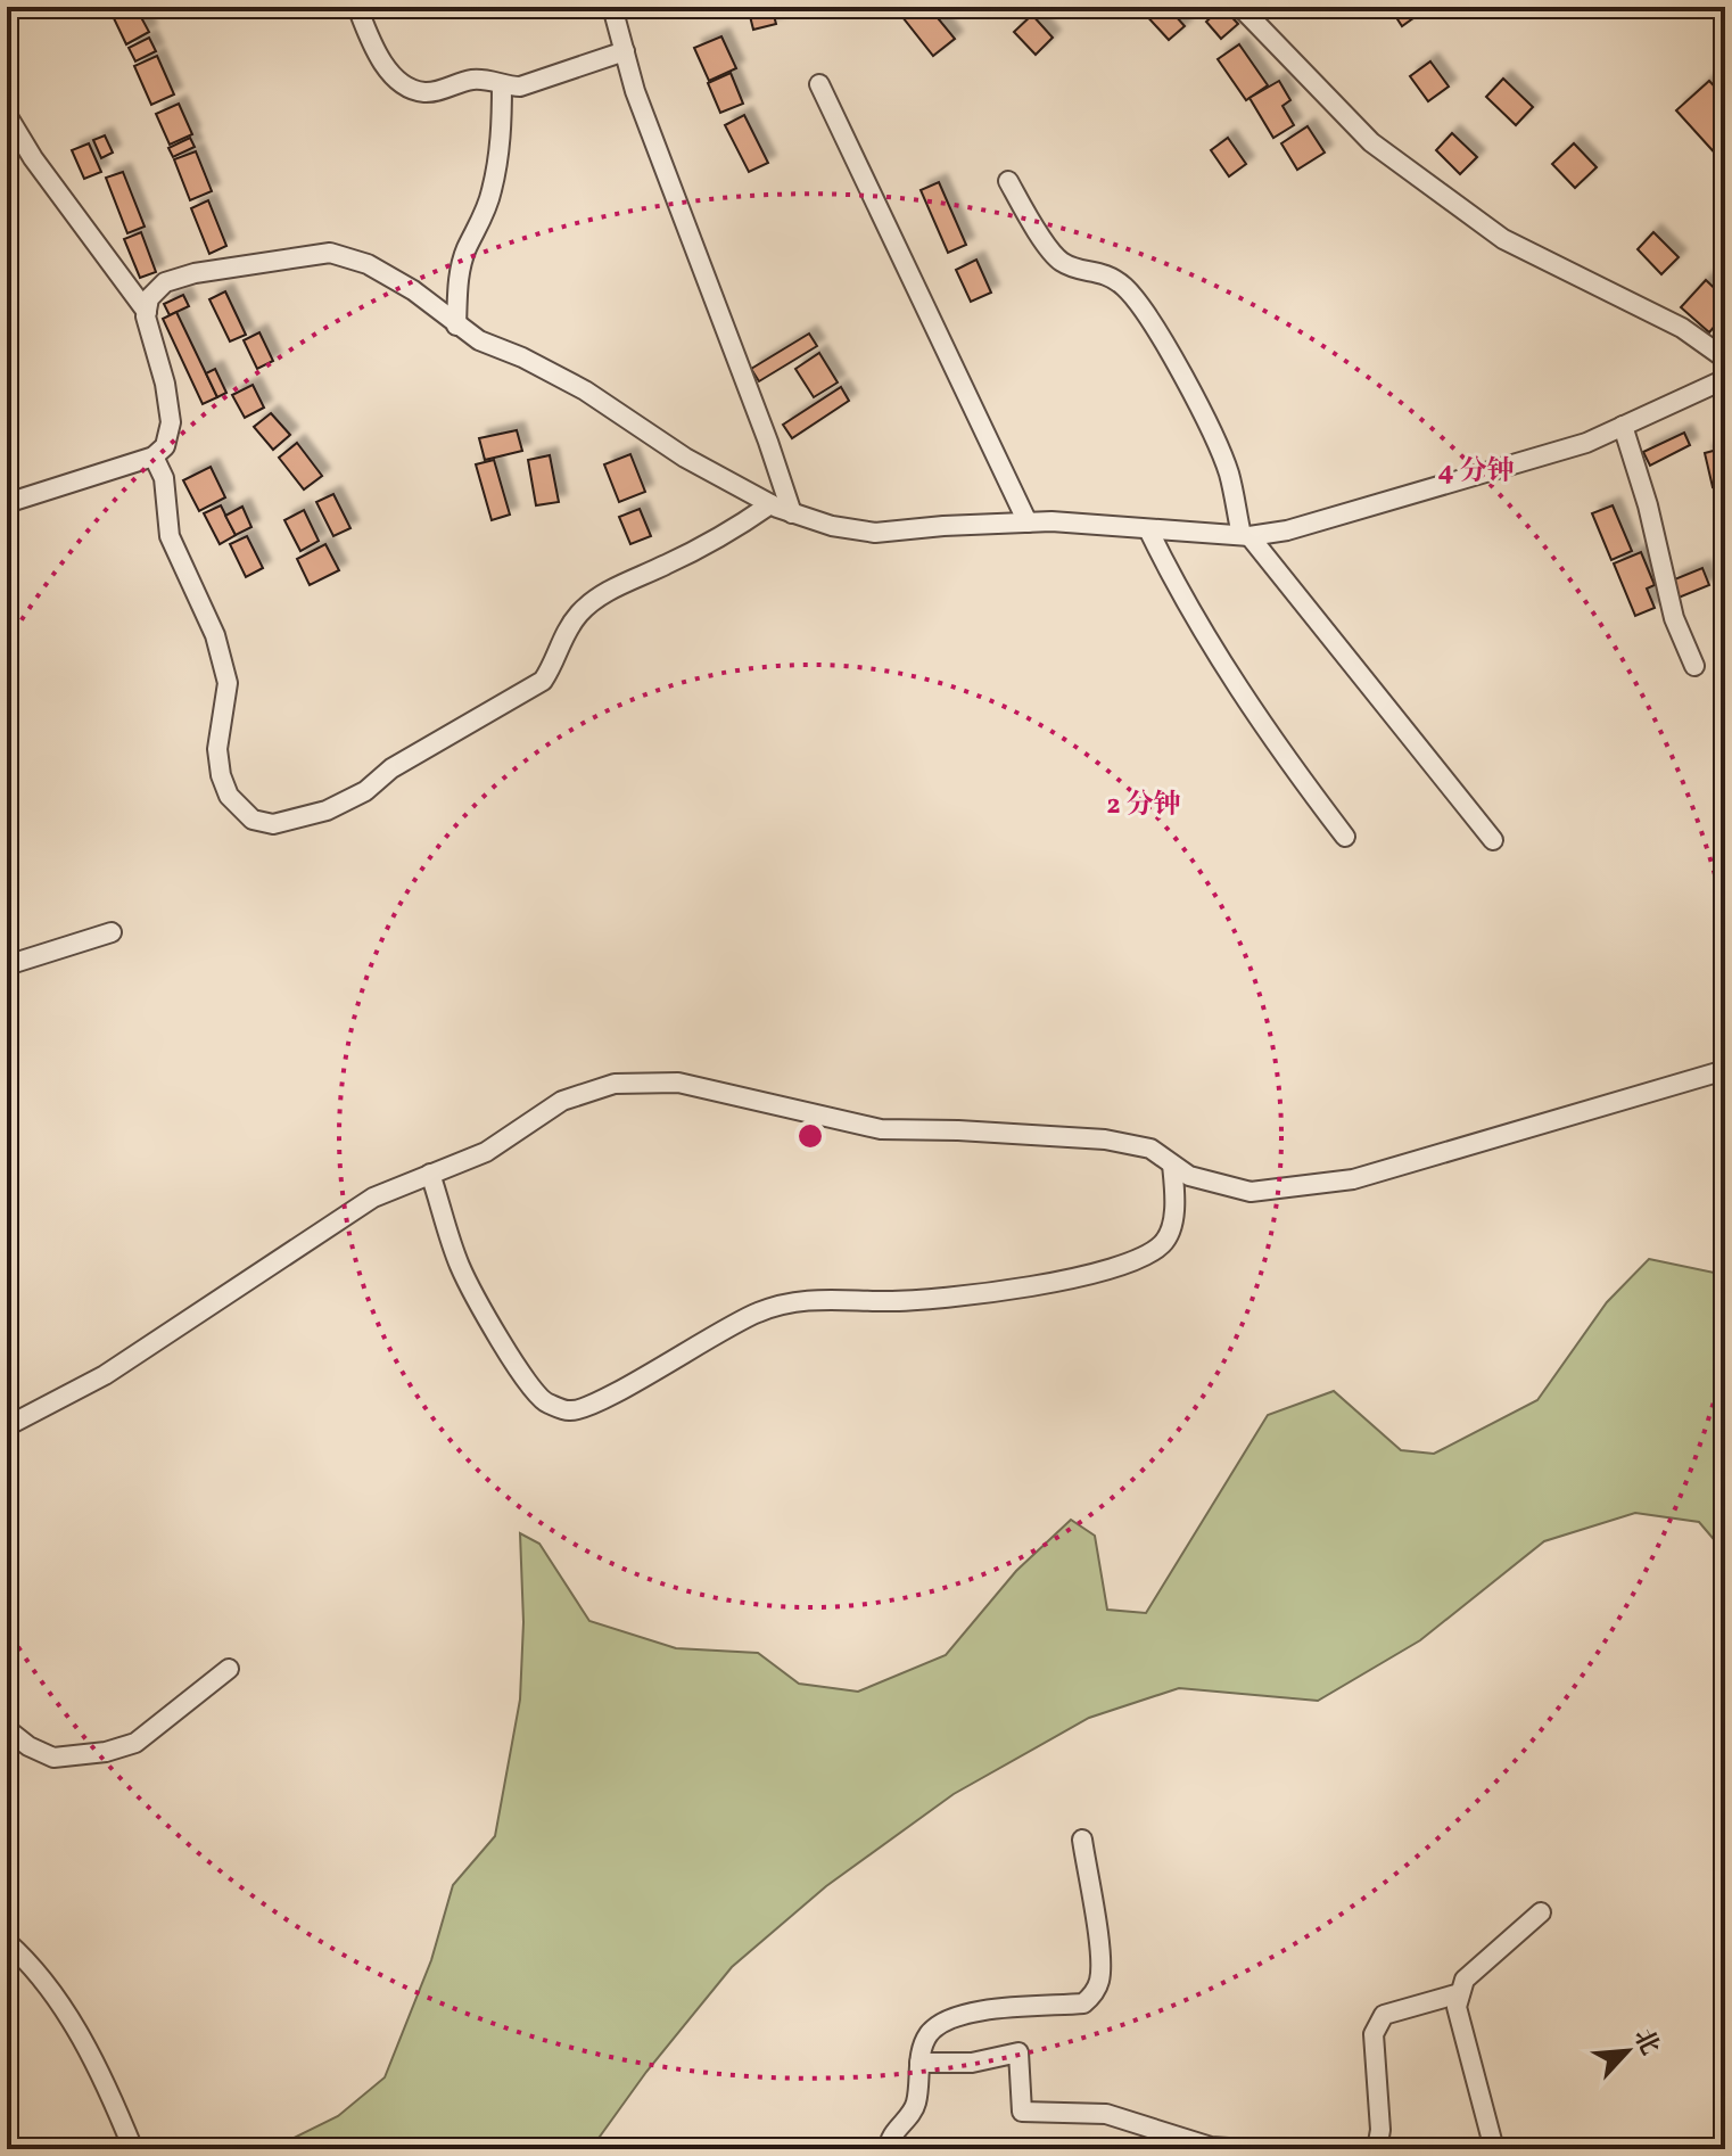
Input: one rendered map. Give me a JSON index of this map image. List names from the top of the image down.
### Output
{
  "north": "top right",
  "rings": ["4 分钟", "2 分钟"]
}
